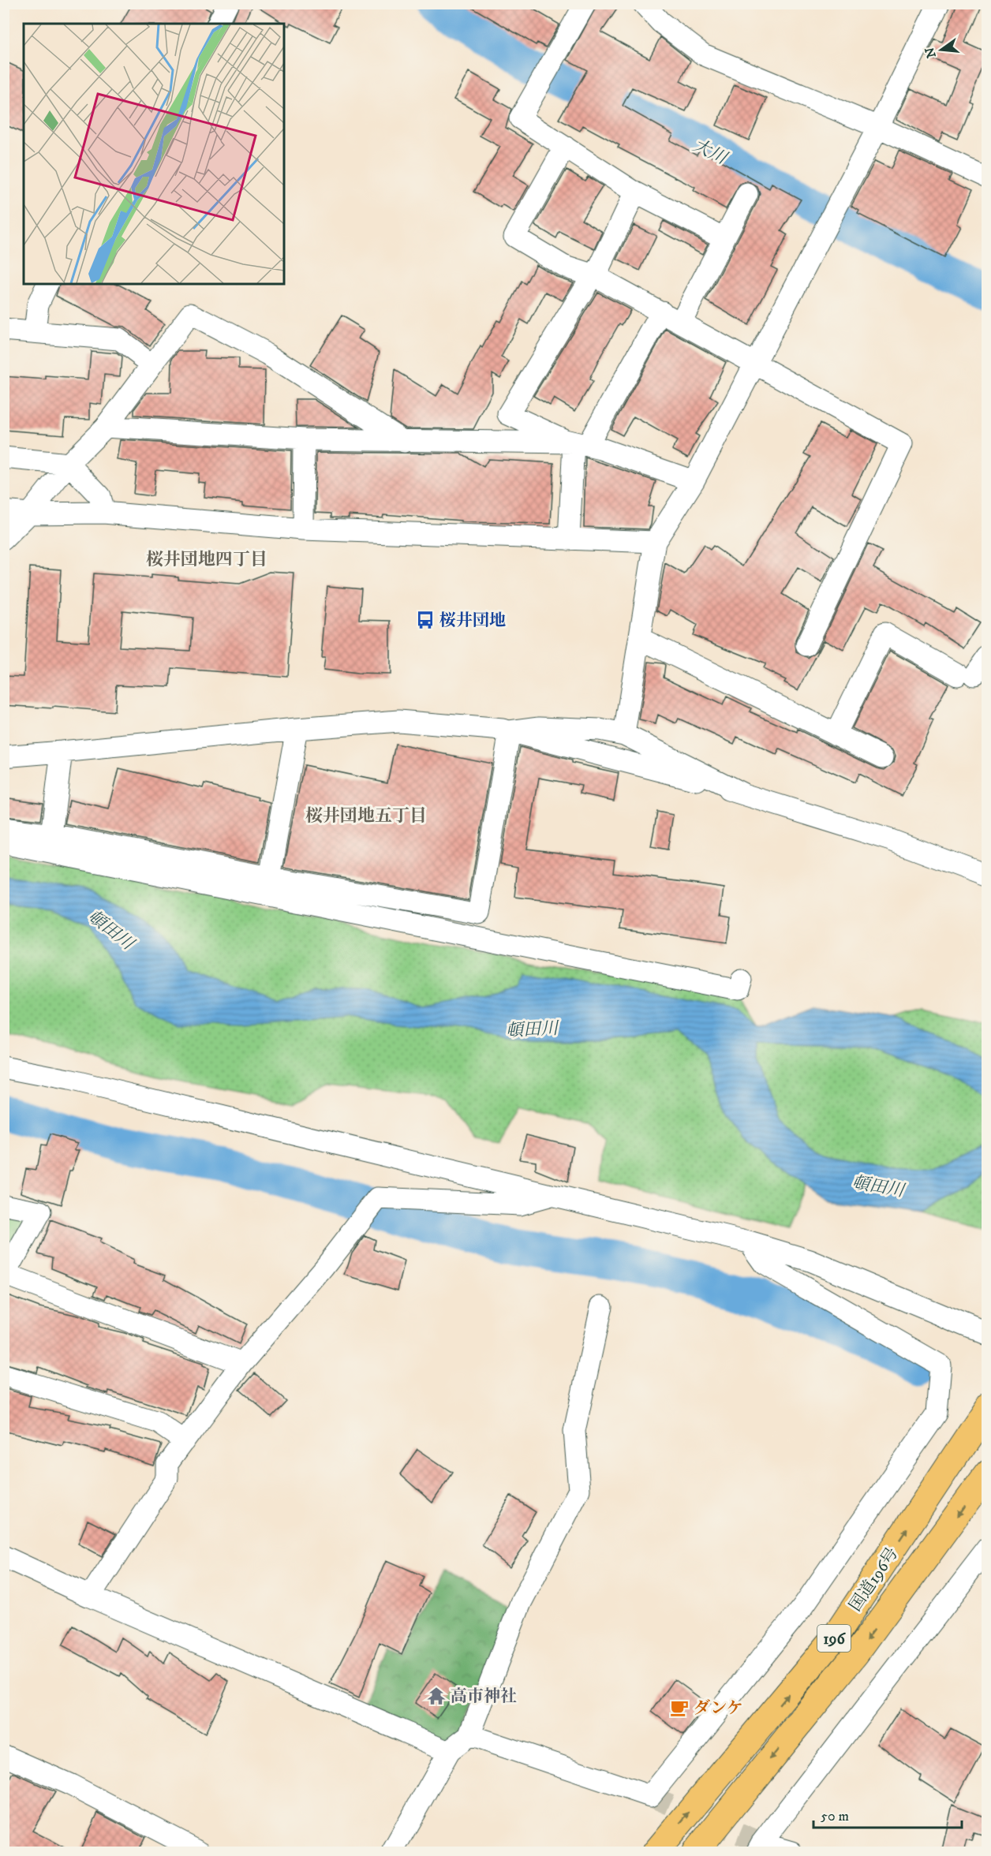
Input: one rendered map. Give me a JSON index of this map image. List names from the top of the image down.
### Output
{
  "streets": {
    "highway": ["国道196号", "196"]
  },
  "districts": ["桜井団地四丁目", "桜井団地五丁目"],
  "water": ["大川", "頓田川"],
  "places": {
    "bus stop": ["桜井団地"],
    "temple": ["高市神社"],
    "cafe": ["ダンケ"]
  },
  "scale_bar": "50 m",
  "north": "left"
}
